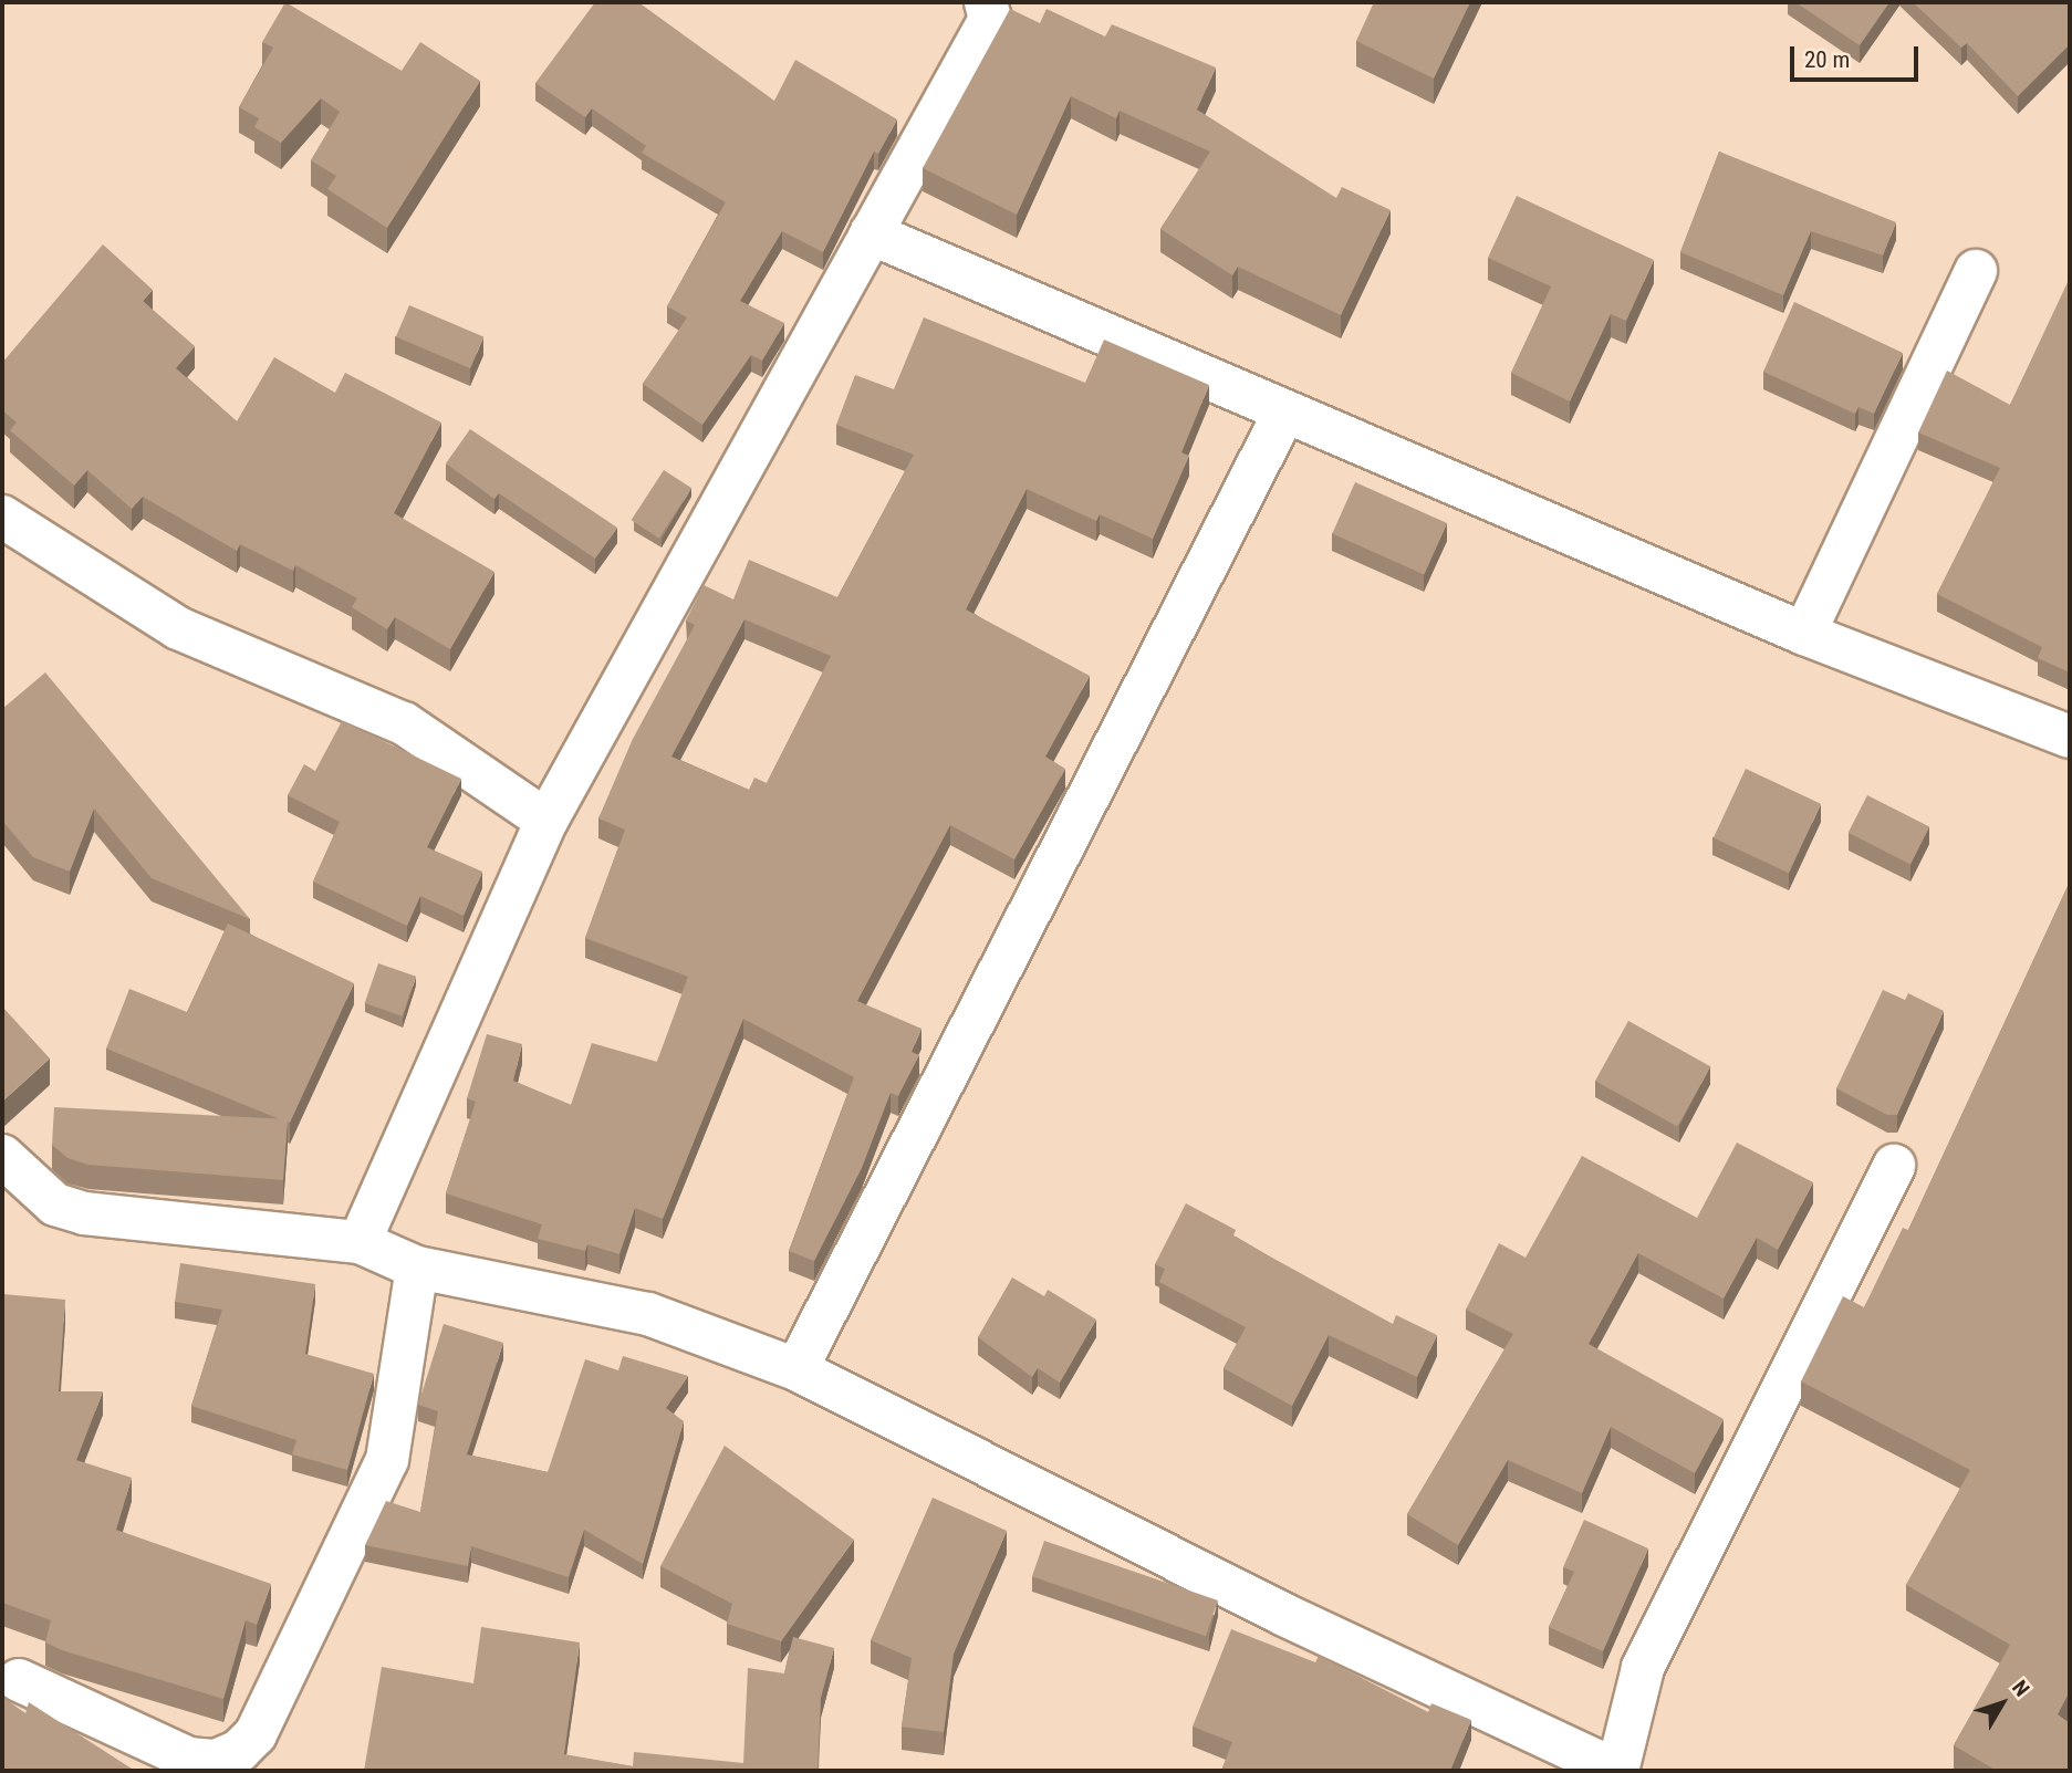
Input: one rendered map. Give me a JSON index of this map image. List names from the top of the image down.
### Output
{
  "scale_bar": "20 m",
  "north": "top right"
}
